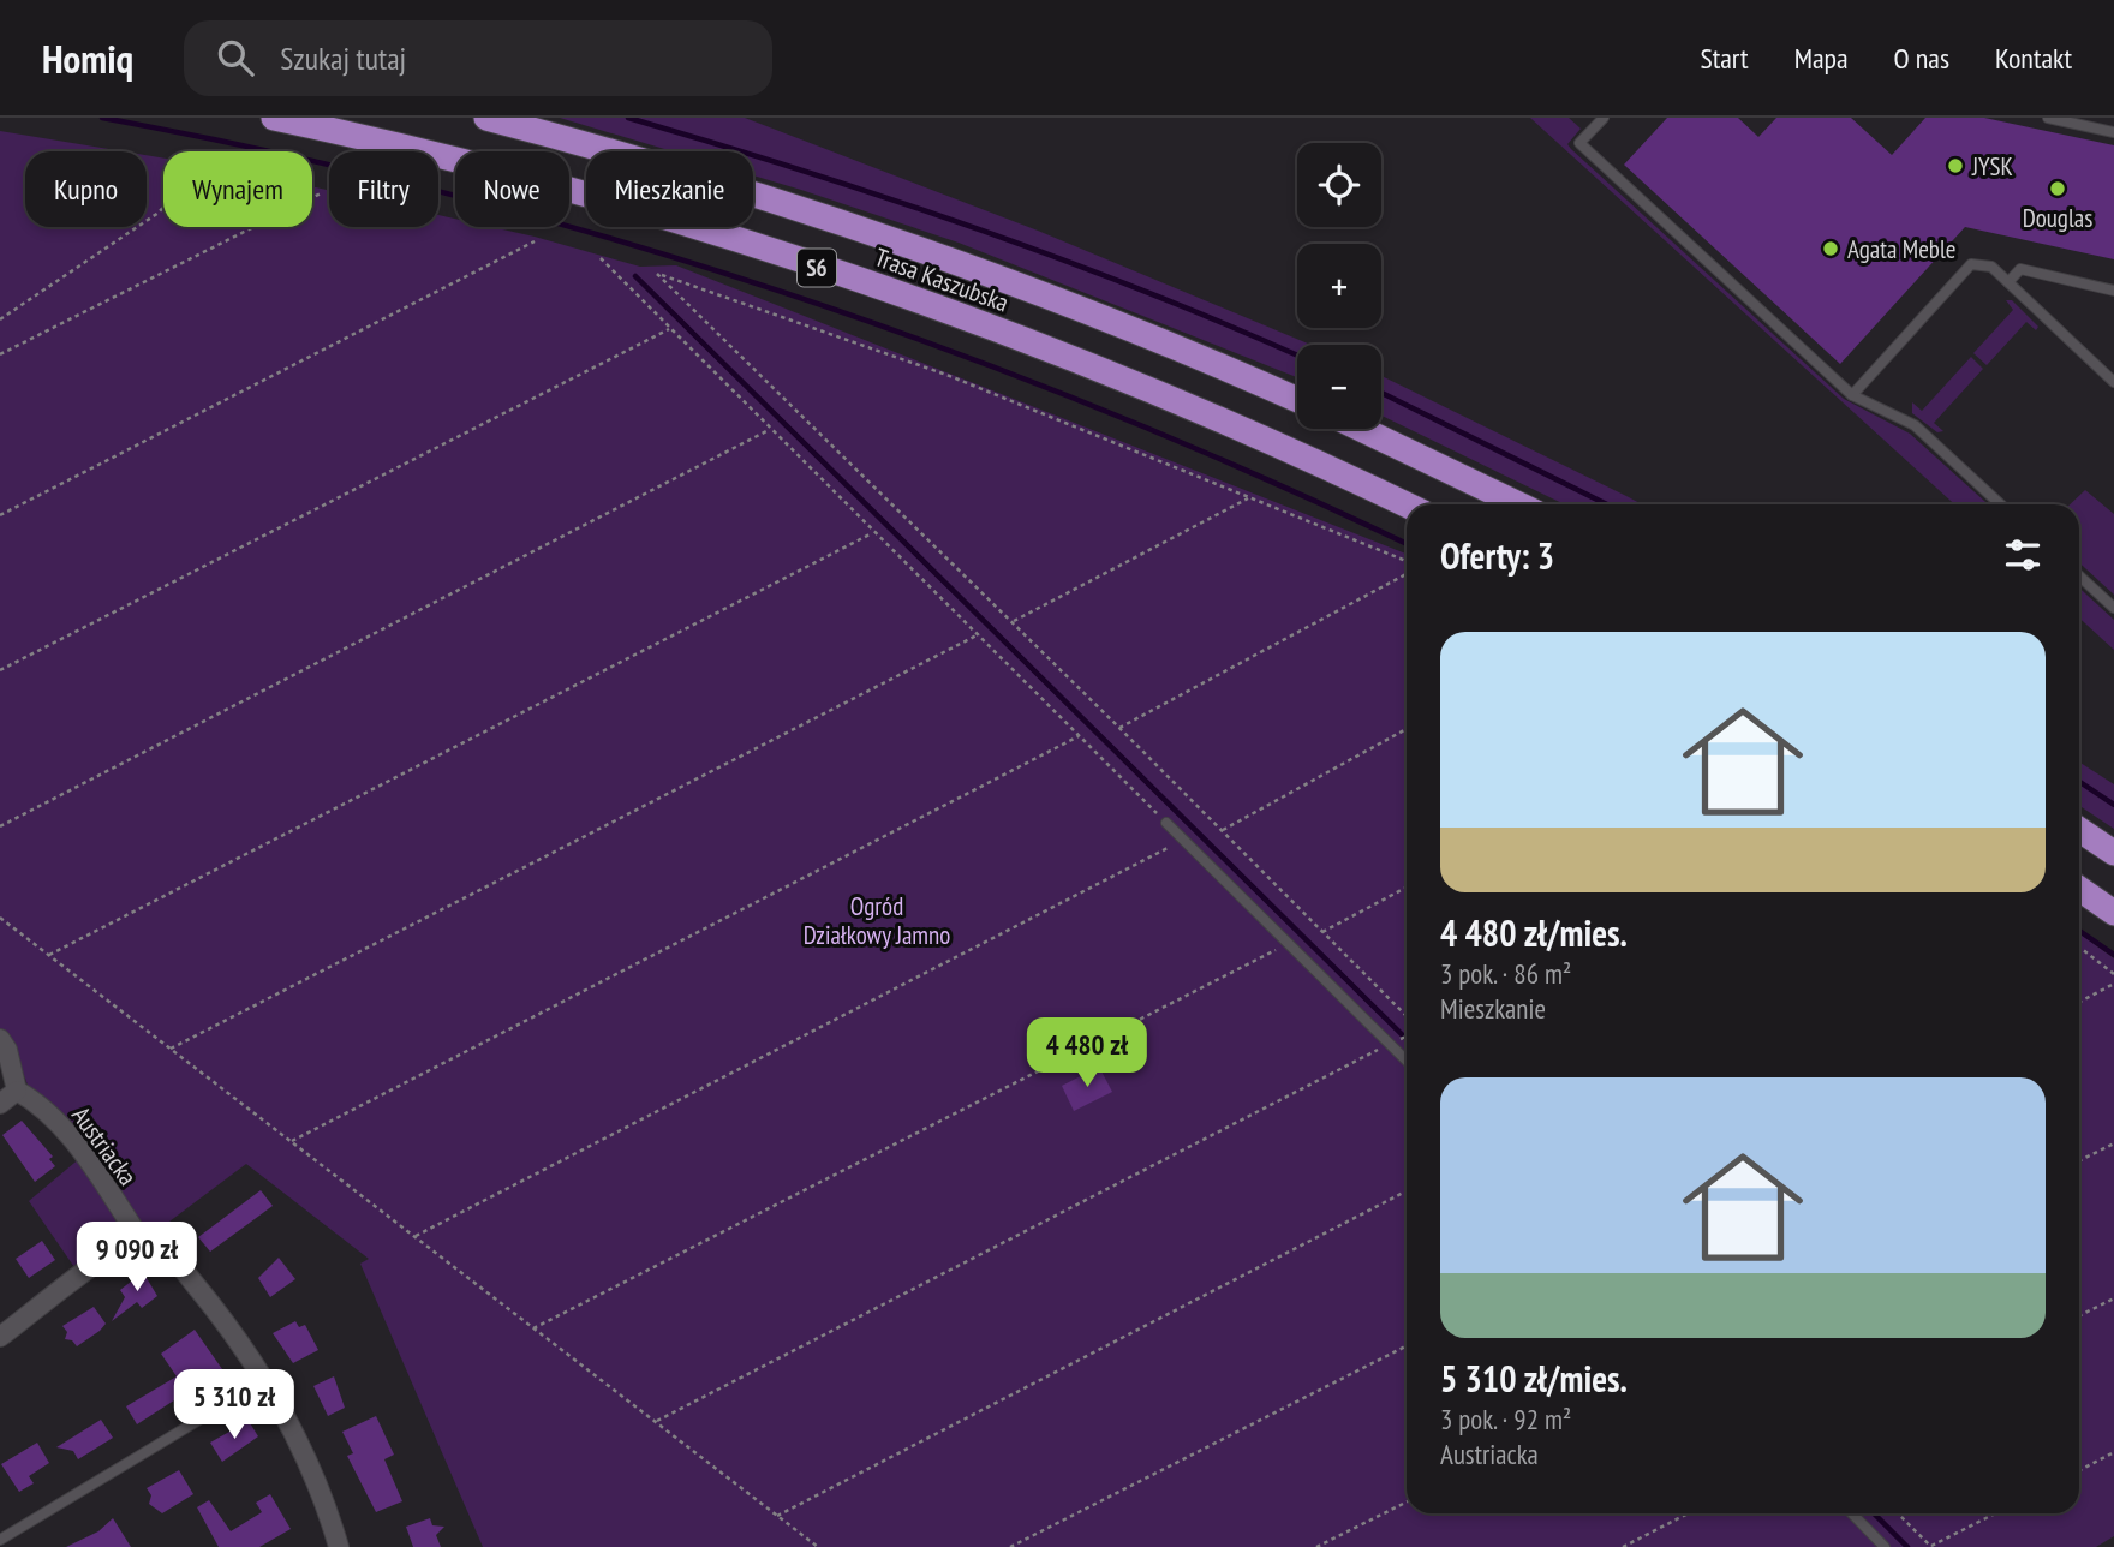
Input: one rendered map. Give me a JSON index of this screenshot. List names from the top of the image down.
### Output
{
  "streets": {
    "highway": ["S6", "Trasa Kaszubska"],
    "street": ["Austriacka"]
  },
  "parks": ["Ogród Działkowy Jamno"],
  "places": ["JYSK", "Douglas", "Agata Meble"],
  "page": {
    "header": "Homiq",
    "search": "Szukaj tutaj",
    "nav": [
      "Start",
      "Mapa",
      "O nas",
      "Kontakt"
    ],
    "map_buttons": ["+", "−"],
    "chip": [
      "Kupno",
      "Wynajem",
      "Filtry",
      "Nowe",
      "Mieszkanie"
    ],
    "heading": "Oferty: 3",
    "list": [
      {
        "name": "4 480 zł/mies.",
        "note": "3 pok. · 86 m² · Mieszkanie"
      },
      {
        "name": "5 310 zł/mies.",
        "note": "3 pok. · 92 m² · Austriacka"
      }
    ],
    "price": ["4 480 zł", "9 090 zł", "5 310 zł"]
  }
}
